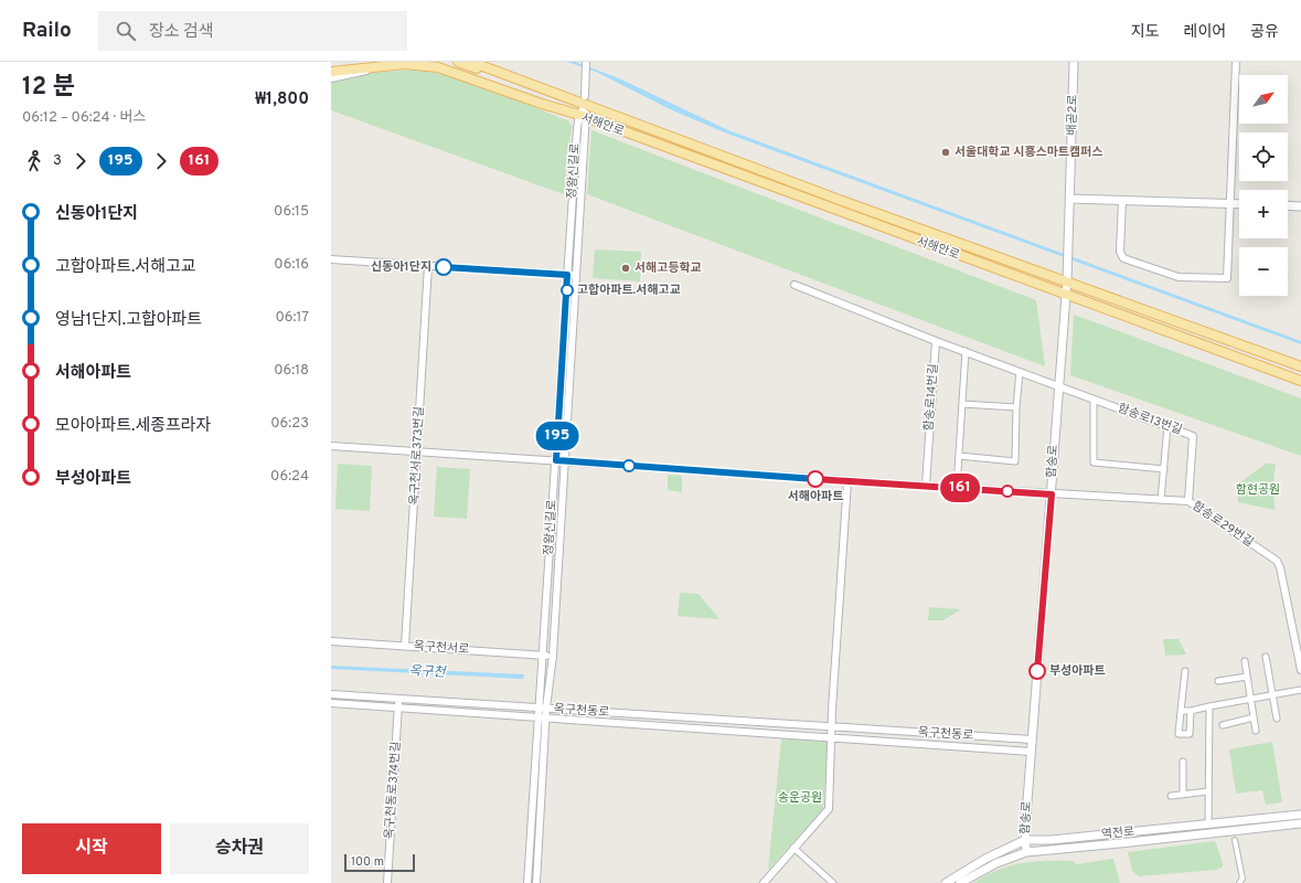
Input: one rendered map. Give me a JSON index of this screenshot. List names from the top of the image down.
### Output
{
  "streets": {
    "main road": [
      "배곧2로",
      "서해안로",
      "함송로",
      "역전로"
    ],
    "street": [
      "정왕신길로",
      "함송로14번길",
      "함송로13번길",
      "옥구천서로373번길",
      "함송로29번길",
      "옥구천서로",
      "옥구천동로",
      "옥구천동로374번길"
    ]
  },
  "crossings": [
    ["배곧2로", "서해안로"],
    ["배곧2로", "함송로"],
    ["서해안로", "정왕신길로"],
    ["서해안로", "함송로"],
    ["정왕신길로", "함송로29번길"],
    ["정왕신길로", "옥구천서로"],
    ["정왕신길로", "옥구천동로"],
    ["함송로14번길", "함송로29번길"],
    ["함송로13번길", "함송로"],
    ["함송로13번길", "함송로29번길"],
    ["옥구천서로373번길", "함송로29번길"],
    ["옥구천서로373번길", "옥구천서로"],
    ["함송로", "함송로29번길"],
    ["함송로", "옥구천동로"],
    ["함송로", "역전로"],
    ["옥구천동로", "옥구천동로374번길"]
  ],
  "water": ["옥구천"],
  "parks": ["함현공원", "송운공원"],
  "places": [
    "서울대학교 시흥스마트캠퍼스",
    "신동아1단지",
    "서해고등학교",
    "고합아파트.서해고교",
    "서해아파트",
    "부성아파트"
  ],
  "lines": ["bus line 195", "bus line 161"],
  "scale_bar": "100 m",
  "north": "top right",
  "page": {
    "header": "Railo",
    "search": "장소 검색",
    "nav": ["지도", "레이어", "공유"],
    "heading": ["12 분", "06:12 – 06:24 · 버스", "₩1,800"],
    "on_map": ["195", "161"],
    "map_buttons": ["+", "−"],
    "legs": ["3", "195", "161"],
    "list": [
      {
        "name": "신동아1단지",
        "value": "06:15"
      },
      {
        "name": "고합아파트.서해고교",
        "value": "06:16"
      },
      {
        "name": "영남1단지.고합아파트",
        "value": "06:17"
      },
      {
        "name": "서해아파트",
        "value": "06:18"
      },
      {
        "name": "모아아파트.세종프라자",
        "value": "06:23"
      },
      {
        "name": "부성아파트",
        "value": "06:24"
      }
    ],
    "buttons": ["시작", "승차권"],
    "scale": "100 m"
  }
}
